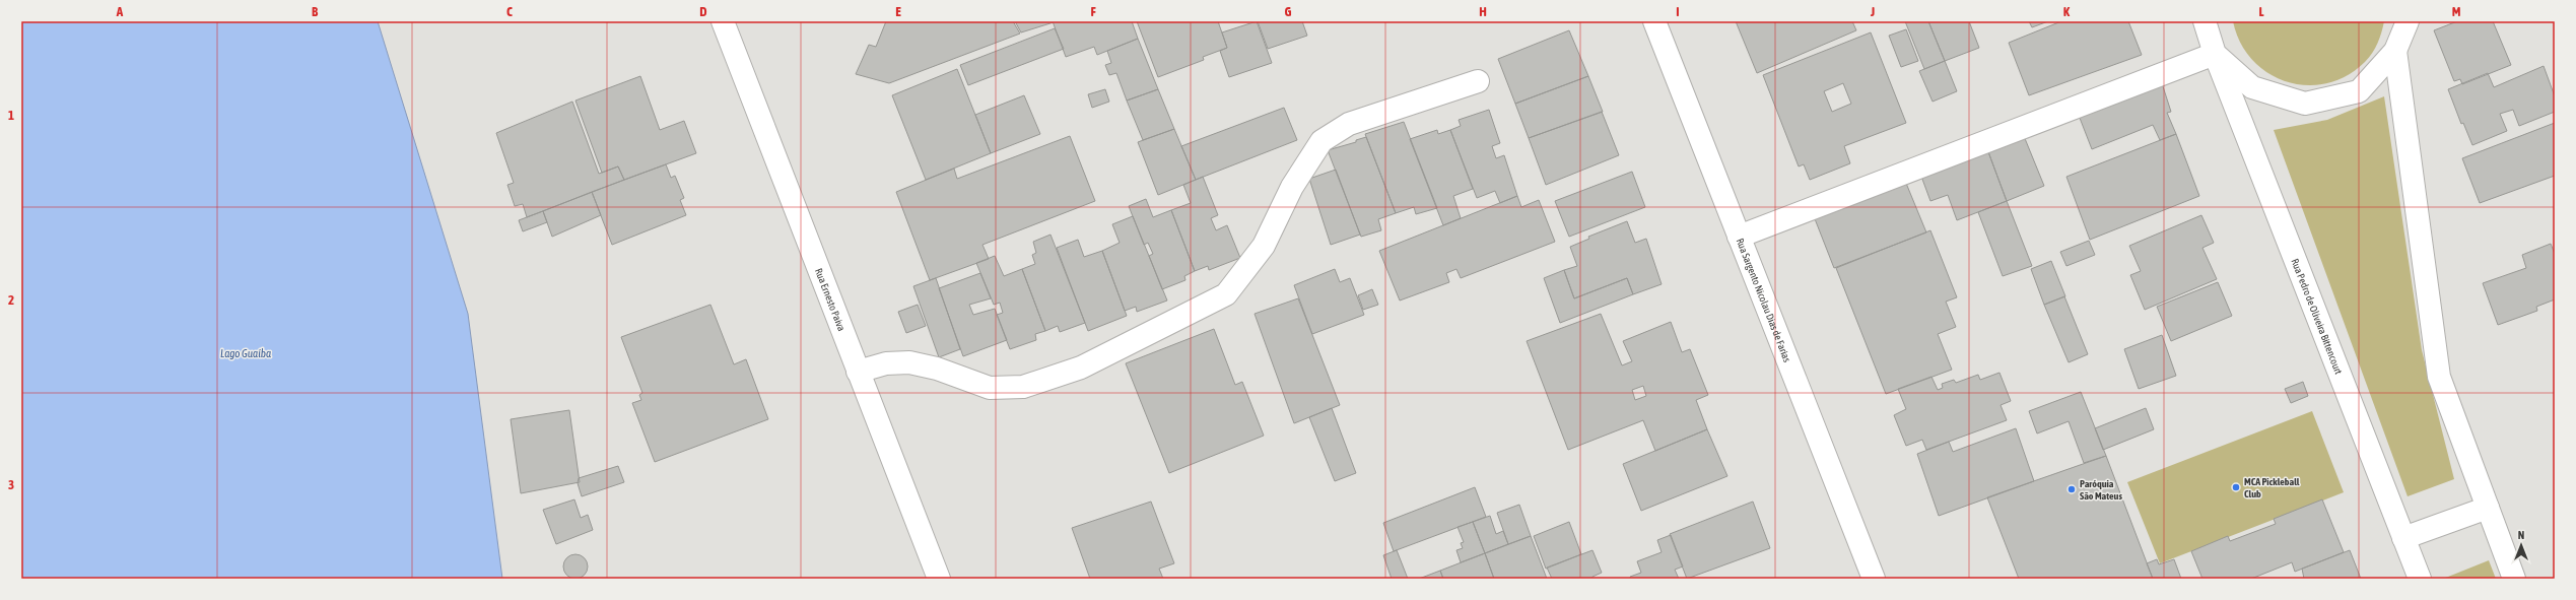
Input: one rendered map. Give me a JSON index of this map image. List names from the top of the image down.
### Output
{
  "streets": {
    "street": ["Rua Sargento Nicolau Dias de Farias", "Rua Ernesto Paiva", "Rua Pedro de Oliveira Bittencourt"]
  },
  "water": ["Lago Guaíba"],
  "places": ["MCA Pickleball Club", "Paróquia São Mateus"],
  "north": "top",
  "grid": {
    "columns": [
      "A",
      "B",
      "C",
      "D",
      "E",
      "F",
      "G",
      "H",
      "I",
      "J",
      "K",
      "L",
      "M"
    ],
    "rows": ["1", "2", "3"]
  }
}
